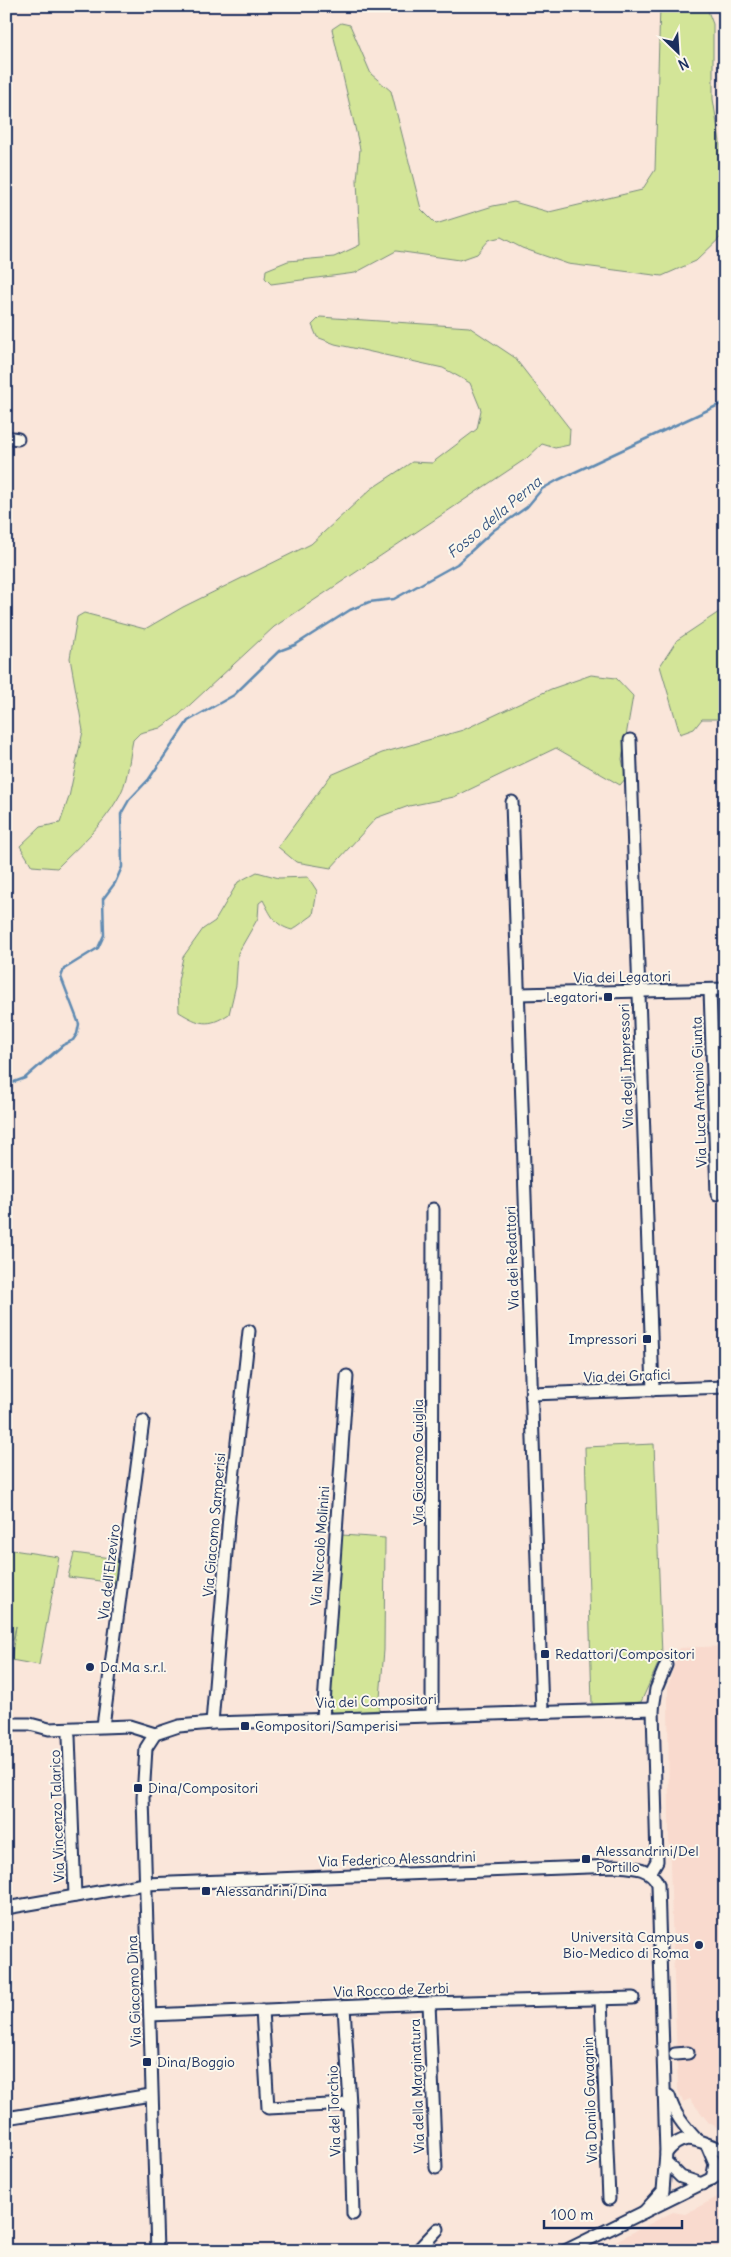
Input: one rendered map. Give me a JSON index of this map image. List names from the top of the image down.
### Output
{
  "streets": {
    "street": [
      "Via dei Legatori",
      "Via degli Impressori",
      "Via Luca Antonio Giunta",
      "Via dei Redattori",
      "Via dei Grafici",
      "Via Giacomo Guiglia",
      "Via Giacomo Samperisi",
      "Via Niccolò Molinini",
      "Via dell'Elzeviro",
      "Via dei Compositori",
      "Via Vincenzo Talarico",
      "Via Federico Alessandrini",
      "Via Rocco de Zerbi",
      "Via Giacomo Dina",
      "Via della Marginatura",
      "Via Danilo Gavagnin",
      "Via del Torchio"
    ]
  },
  "crossings": [
    ["Via dei Legatori", "Via degli Impressori"],
    ["Via dei Legatori", "Via Luca Antonio Giunta"],
    ["Via dei Legatori", "Via dei Redattori"],
    ["Via degli Impressori", "Via dei Grafici"],
    ["Via dei Redattori", "Via dei Grafici"],
    ["Via dei Redattori", "Via dei Compositori"],
    ["Via Giacomo Guiglia", "Via dei Compositori"],
    ["Via Giacomo Samperisi", "Via dei Compositori"],
    ["Via Niccolò Molinini", "Via dei Compositori"],
    ["Via dei Compositori", "Via Giacomo Dina"],
    ["Via Vincenzo Talarico", "Via Federico Alessandrini"],
    ["Via Federico Alessandrini", "Via Giacomo Dina"],
    ["Via Rocco de Zerbi", "Via Giacomo Dina"],
    ["Via Rocco de Zerbi", "Via della Marginatura"],
    ["Via Rocco de Zerbi", "Via Danilo Gavagnin"],
    ["Via Rocco de Zerbi", "Via del Torchio"]
  ],
  "water": ["Fosso della Perna"],
  "places": {
    "transit": [
      "Legatori",
      "Impressori",
      "Redattori/Compositori",
      "Compositori/Samperisi",
      "Dina/Compositori",
      "Alessandrini/Del Portillo",
      "Alessandrini/Dina",
      "Dina/Boggio"
    ],
    "other": ["Da.Ma s.r.l.", "Università Campus Bio-Medico di Roma"]
  },
  "scale_bar": "100 m",
  "north": "bottom right"
}
